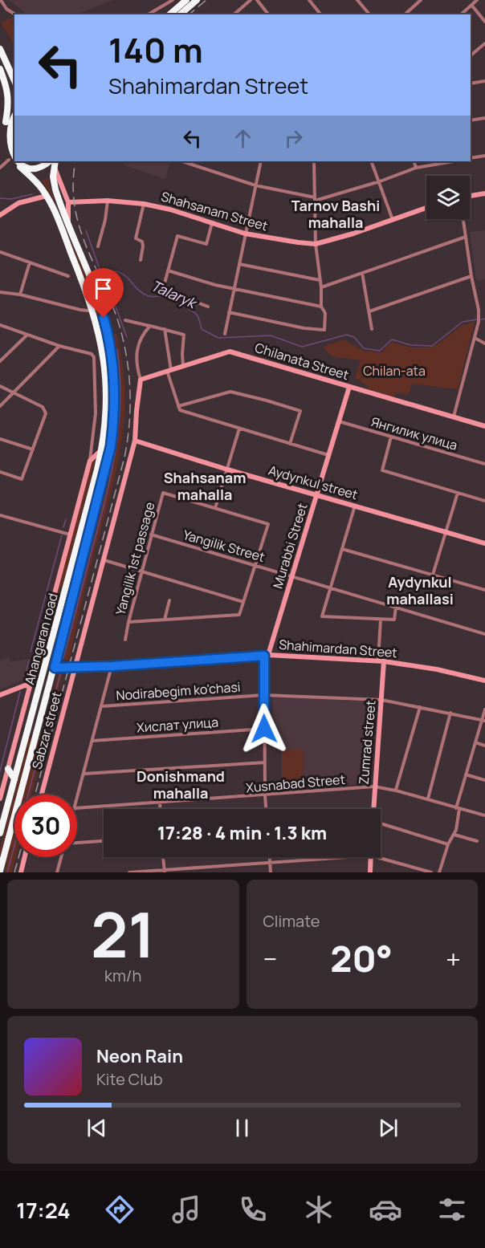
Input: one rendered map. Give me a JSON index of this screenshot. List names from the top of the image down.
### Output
{
  "streets": {
    "highway": ["Ahangaran road", "Shahimardan Street"],
    "street": [
      "Shahsanam Street",
      "Chilanata Street",
      "Янгилик улица",
      "Aydynkul street",
      "Yangilik Street",
      "Murabbi Street",
      "Yangilik 1st passage",
      "Nodirabegim ko'chasi",
      "Хислат улица",
      "Sabzar street",
      "Zumrad street",
      "Xusnabad Street"
    ]
  },
  "crossings": [
    ["Chilanata Street", "Murabbi Street"],
    ["Chilanata Street", "Sabzar street"],
    ["Янгилик улица", "Murabbi Street"],
    ["Aydynkul street", "Murabbi Street"],
    ["Aydynkul street", "Sabzar street"],
    ["Yangilik Street", "Murabbi Street"],
    ["Yangilik Street", "Yangilik 1st passage"],
    ["Murabbi Street", "Shahimardan Street"],
    ["Ahangaran road", "Shahimardan Street"],
    ["Shahimardan Street", "Sabzar street"],
    ["Shahimardan Street", "Zumrad street"],
    ["Nodirabegim ko'chasi", "Zumrad street"],
    ["Zumrad street", "Xusnabad Street"]
  ],
  "districts": [
    "Tarnov Bashi mahalla",
    "Shahsanam mahalla",
    "Aydynkul mahallasi",
    "Donishmand mahalla"
  ],
  "water": ["Talaryk"],
  "parks": ["Chilan-ata"],
  "page": {
    "turn": ["140 m", "Shahimardan Street"],
    "limit": "30",
    "trip": "17:28 · 4 min · 1.3 km",
    "tile": [
      ["21", "km/h"],
      "Climate"
    ],
    "heat": ["−", "20°", "+"],
    "song": ["Neon Rain", "Kite Club"],
    "tabs": "17:24"
  }
}
